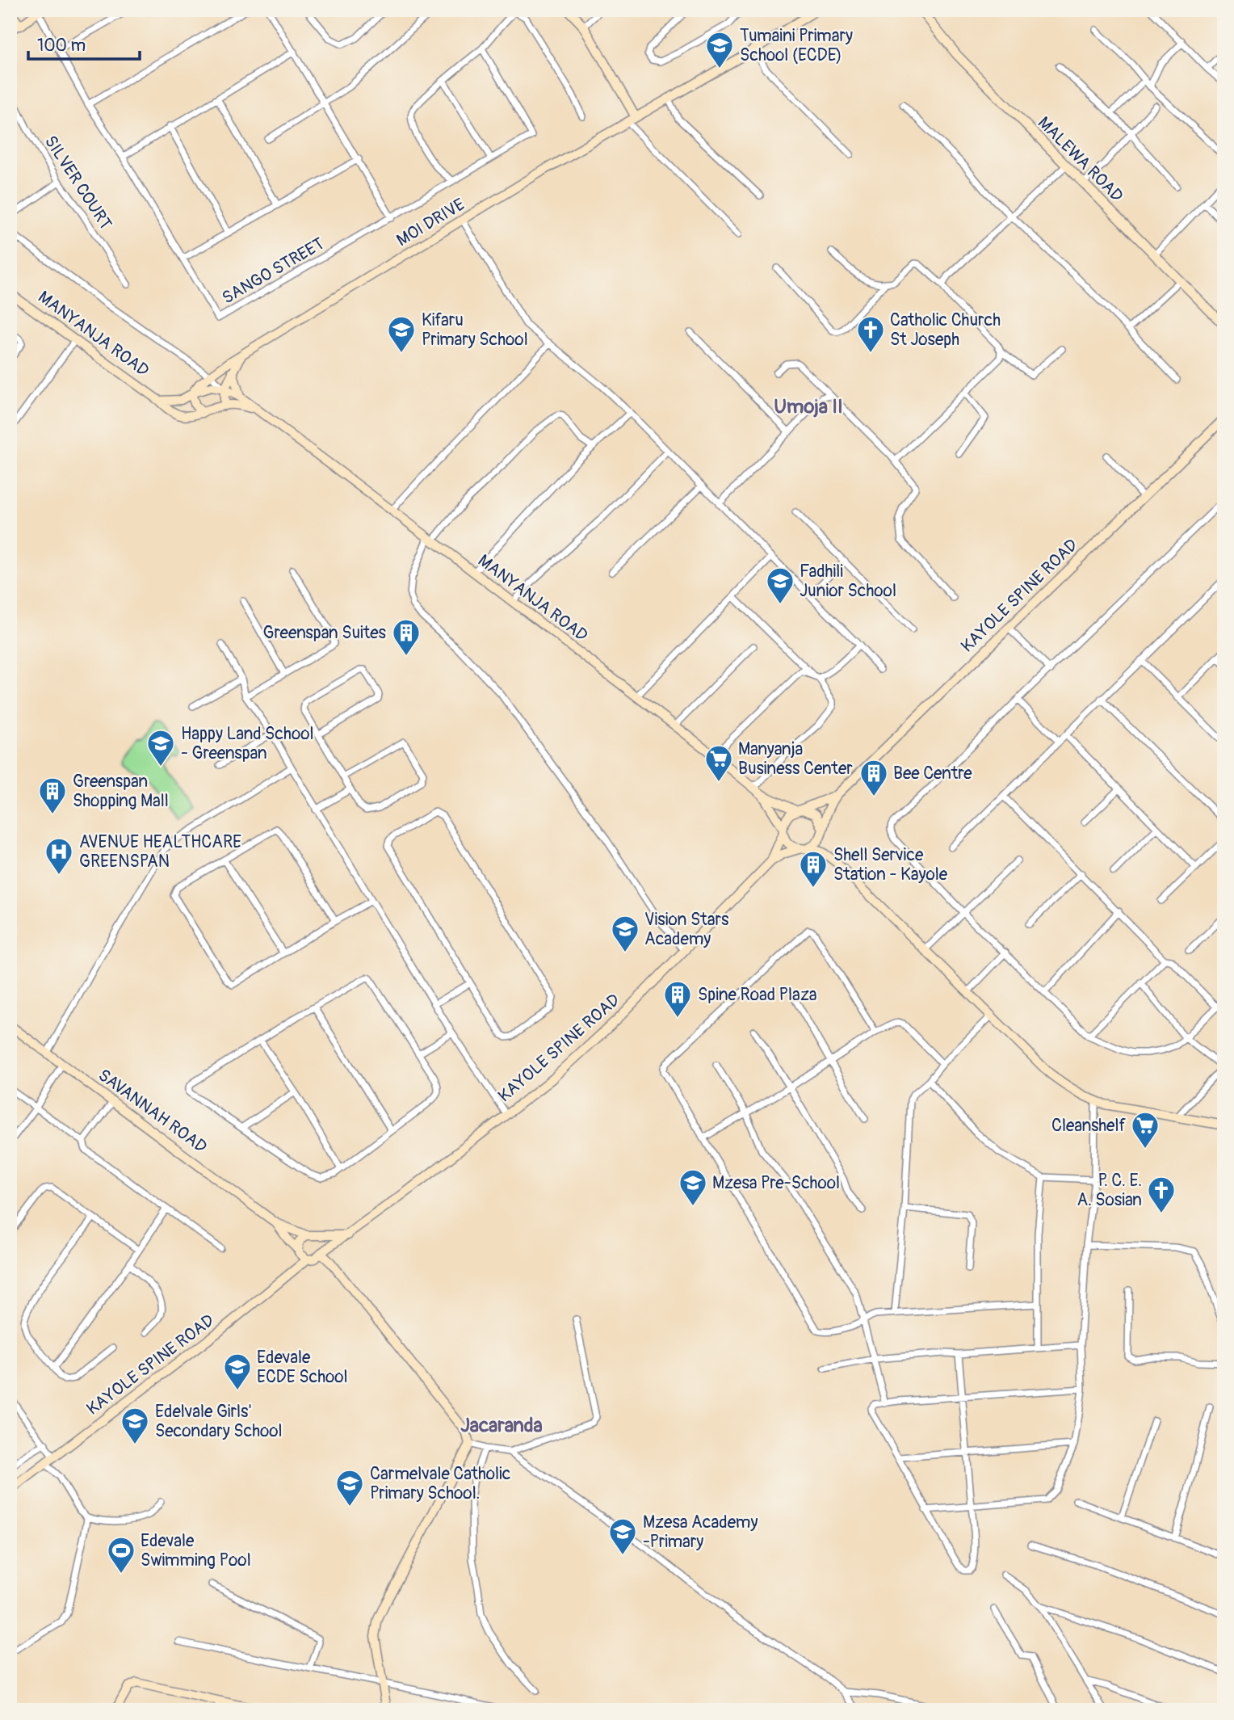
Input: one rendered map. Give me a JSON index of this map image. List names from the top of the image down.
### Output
{
  "streets": {
    "main road": [
      "MALEWA ROAD",
      "MOI DRIVE",
      "MANYANJA ROAD",
      "KAYOLE SPINE ROAD",
      "SAVANNAH ROAD"
    ],
    "street": ["SILVER COURT", "SANGO STREET"]
  },
  "crossings": [
    ["KAYOLE SPINE ROAD", "SAVANNAH ROAD"]
  ],
  "districts": ["Umoja II", "Jacaranda"],
  "places": {
    "school or university": [
      "Tumaini Primary School (ECDE)",
      "Kifaru Primary School",
      "Fadhili Junior School",
      "Happy Land School - Greenspan",
      "Vision Stars Academy",
      "Mzesa Pre-School",
      "Edevale ECDE School",
      "Edelvale Girls' Secondary School",
      "Carmelvale Catholic Primary School.",
      "Mzesa Academy -Primary"
    ],
    "church": ["Catholic Church St Joseph", "P. C. E. A. Sosian"],
    "building": [
      "Greenspan Suites",
      "Bee Centre",
      "Greenspan Shopping Mall",
      "Shell Service Station - Kayole",
      "Spine Road Plaza"
    ],
    "supermarket": ["Manyanja Business Center", "Cleanshelf"],
    "hospital": ["AVENUE HEALTHCARE GREENSPAN"],
    "sports": ["Edevale Swimming Pool"]
  },
  "scale_bar": "100 m"
}
